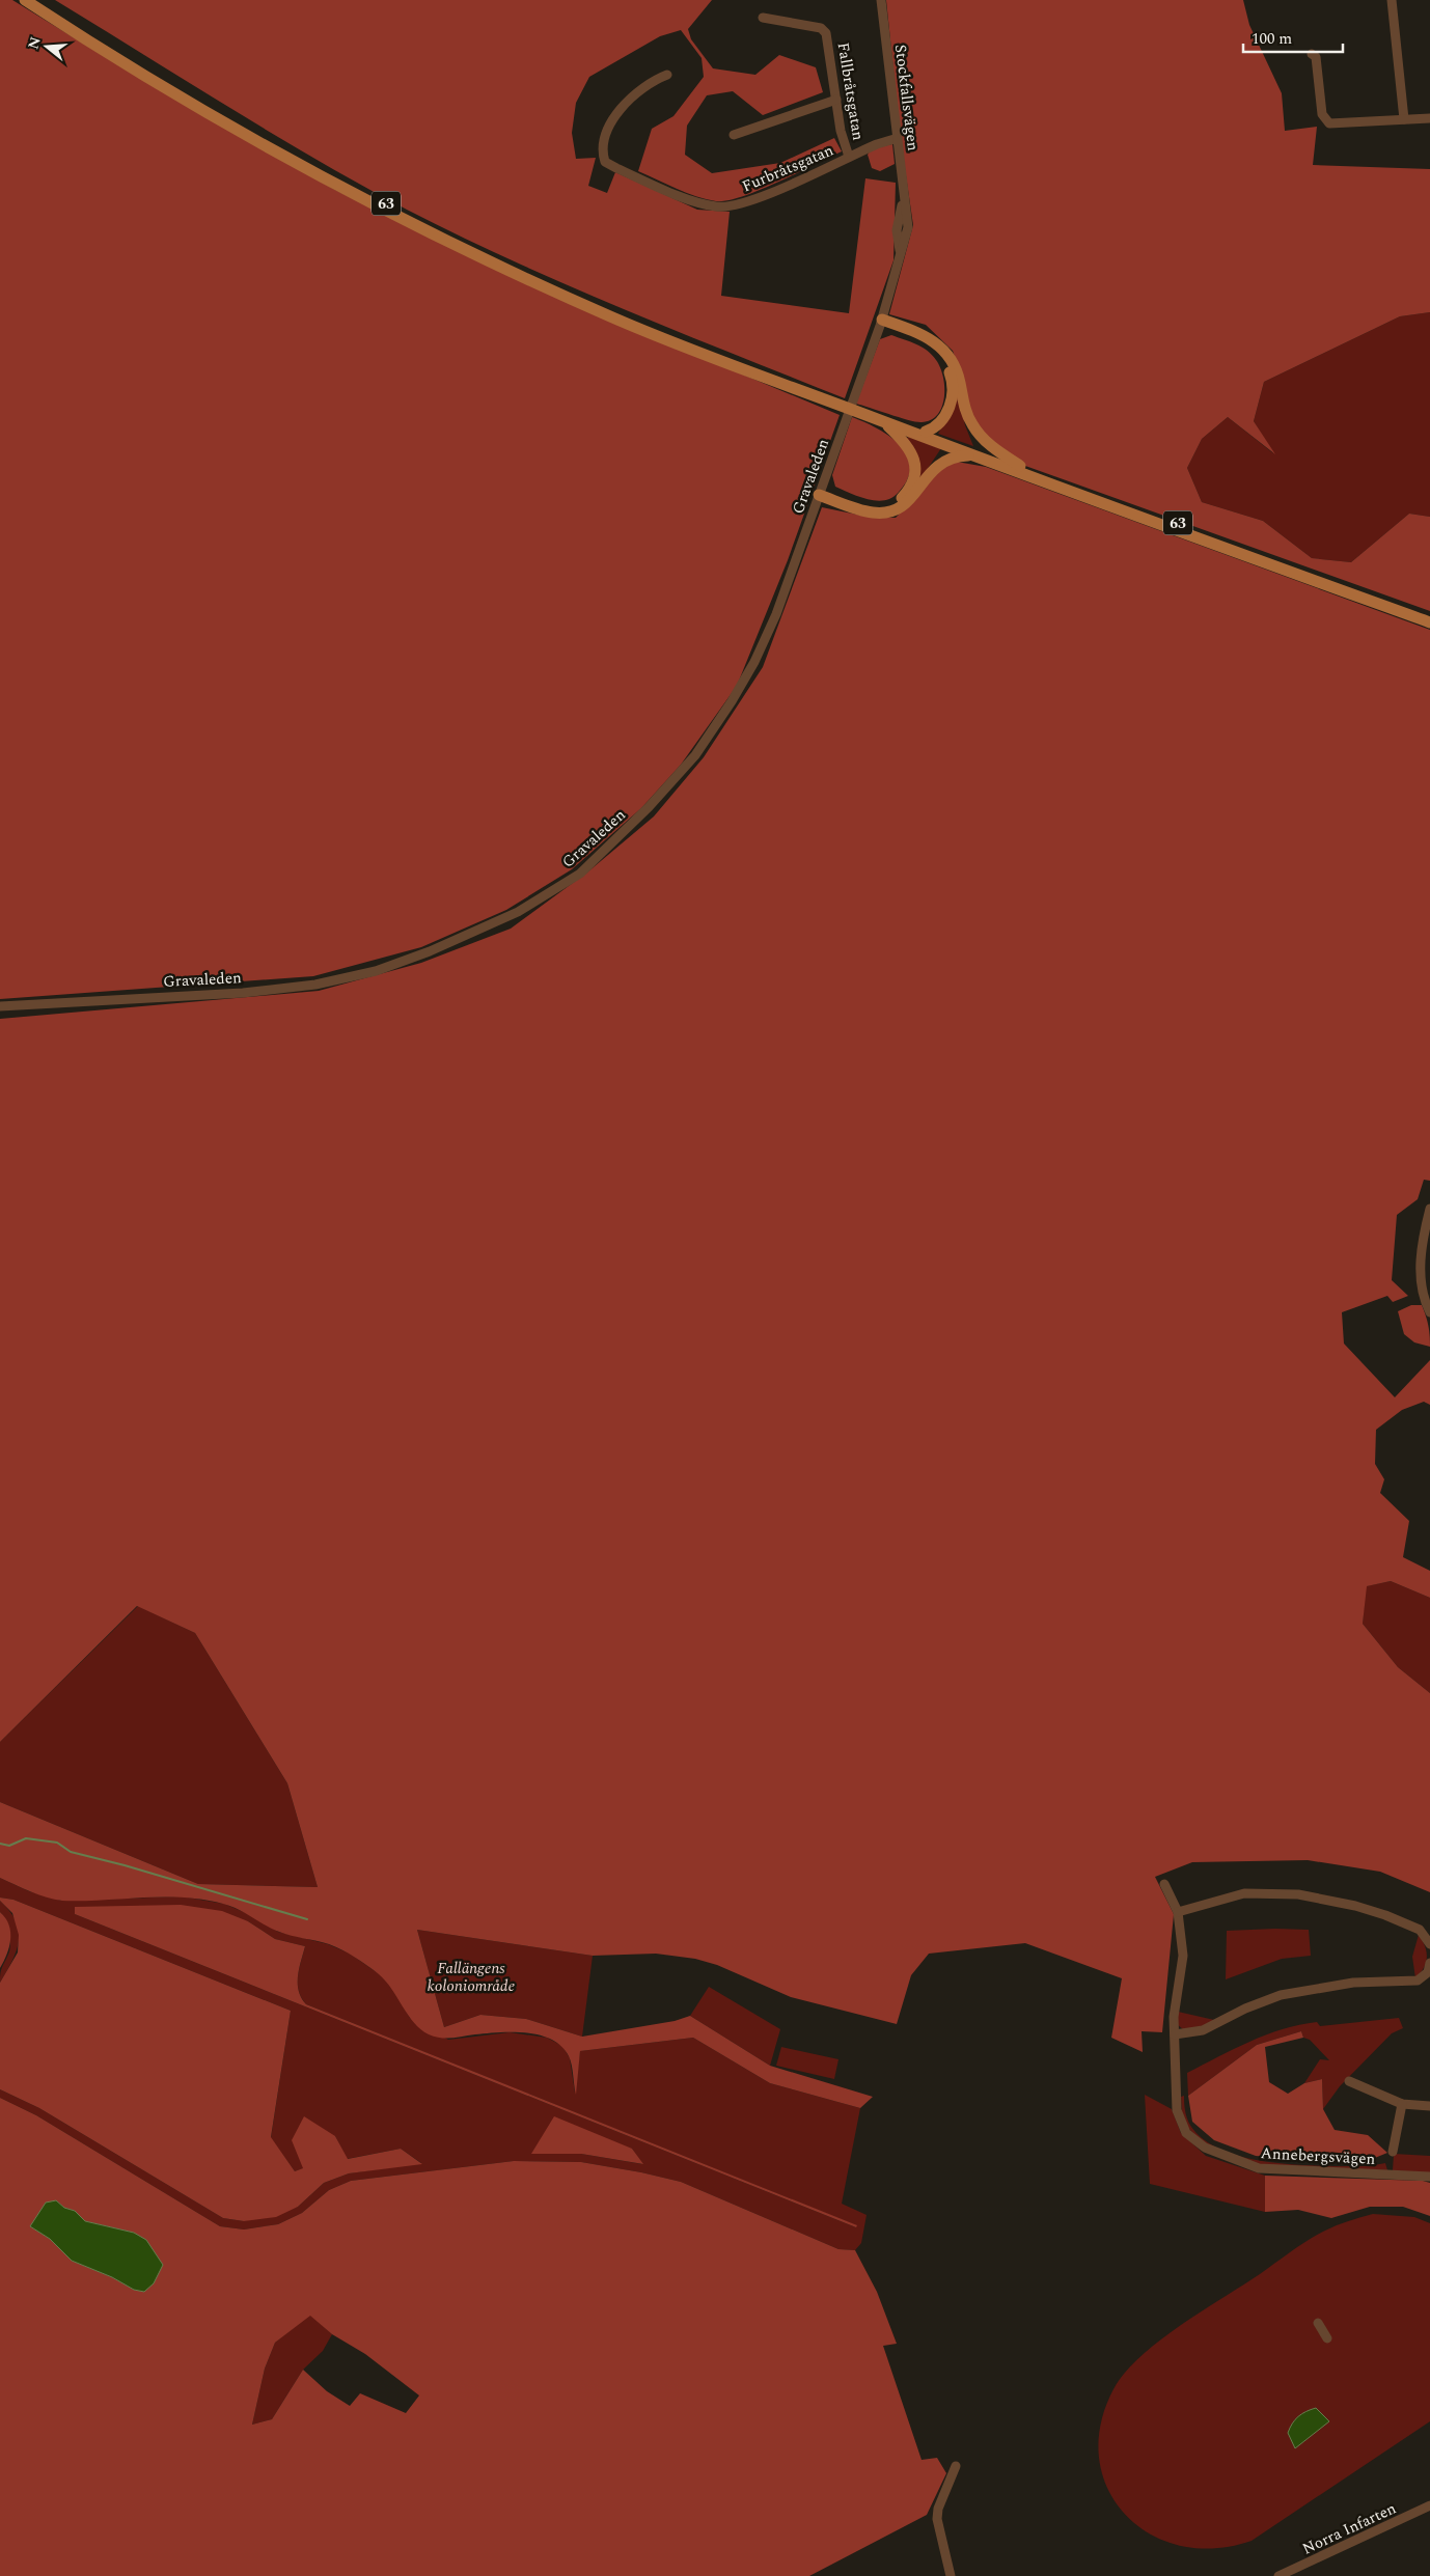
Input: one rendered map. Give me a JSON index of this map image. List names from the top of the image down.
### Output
{
  "streets": {
    "main road": ["63"],
    "street": [
      "Fallbråtsgatan",
      "Stockfallsvägen",
      "Furbråtsgatan",
      "Gravaleden",
      "Annebergsvägen",
      "Norra Infarten"
    ]
  },
  "crossings": [
    ["Fallbråtsgatan", "Furbråtsgatan"],
    ["Stockfallsvägen", "Furbråtsgatan"],
    ["Stockfallsvägen", "Gravaleden"]
  ],
  "parks": ["Fallängens koloniområde"],
  "scale_bar": "100 m",
  "north": "left"
}
